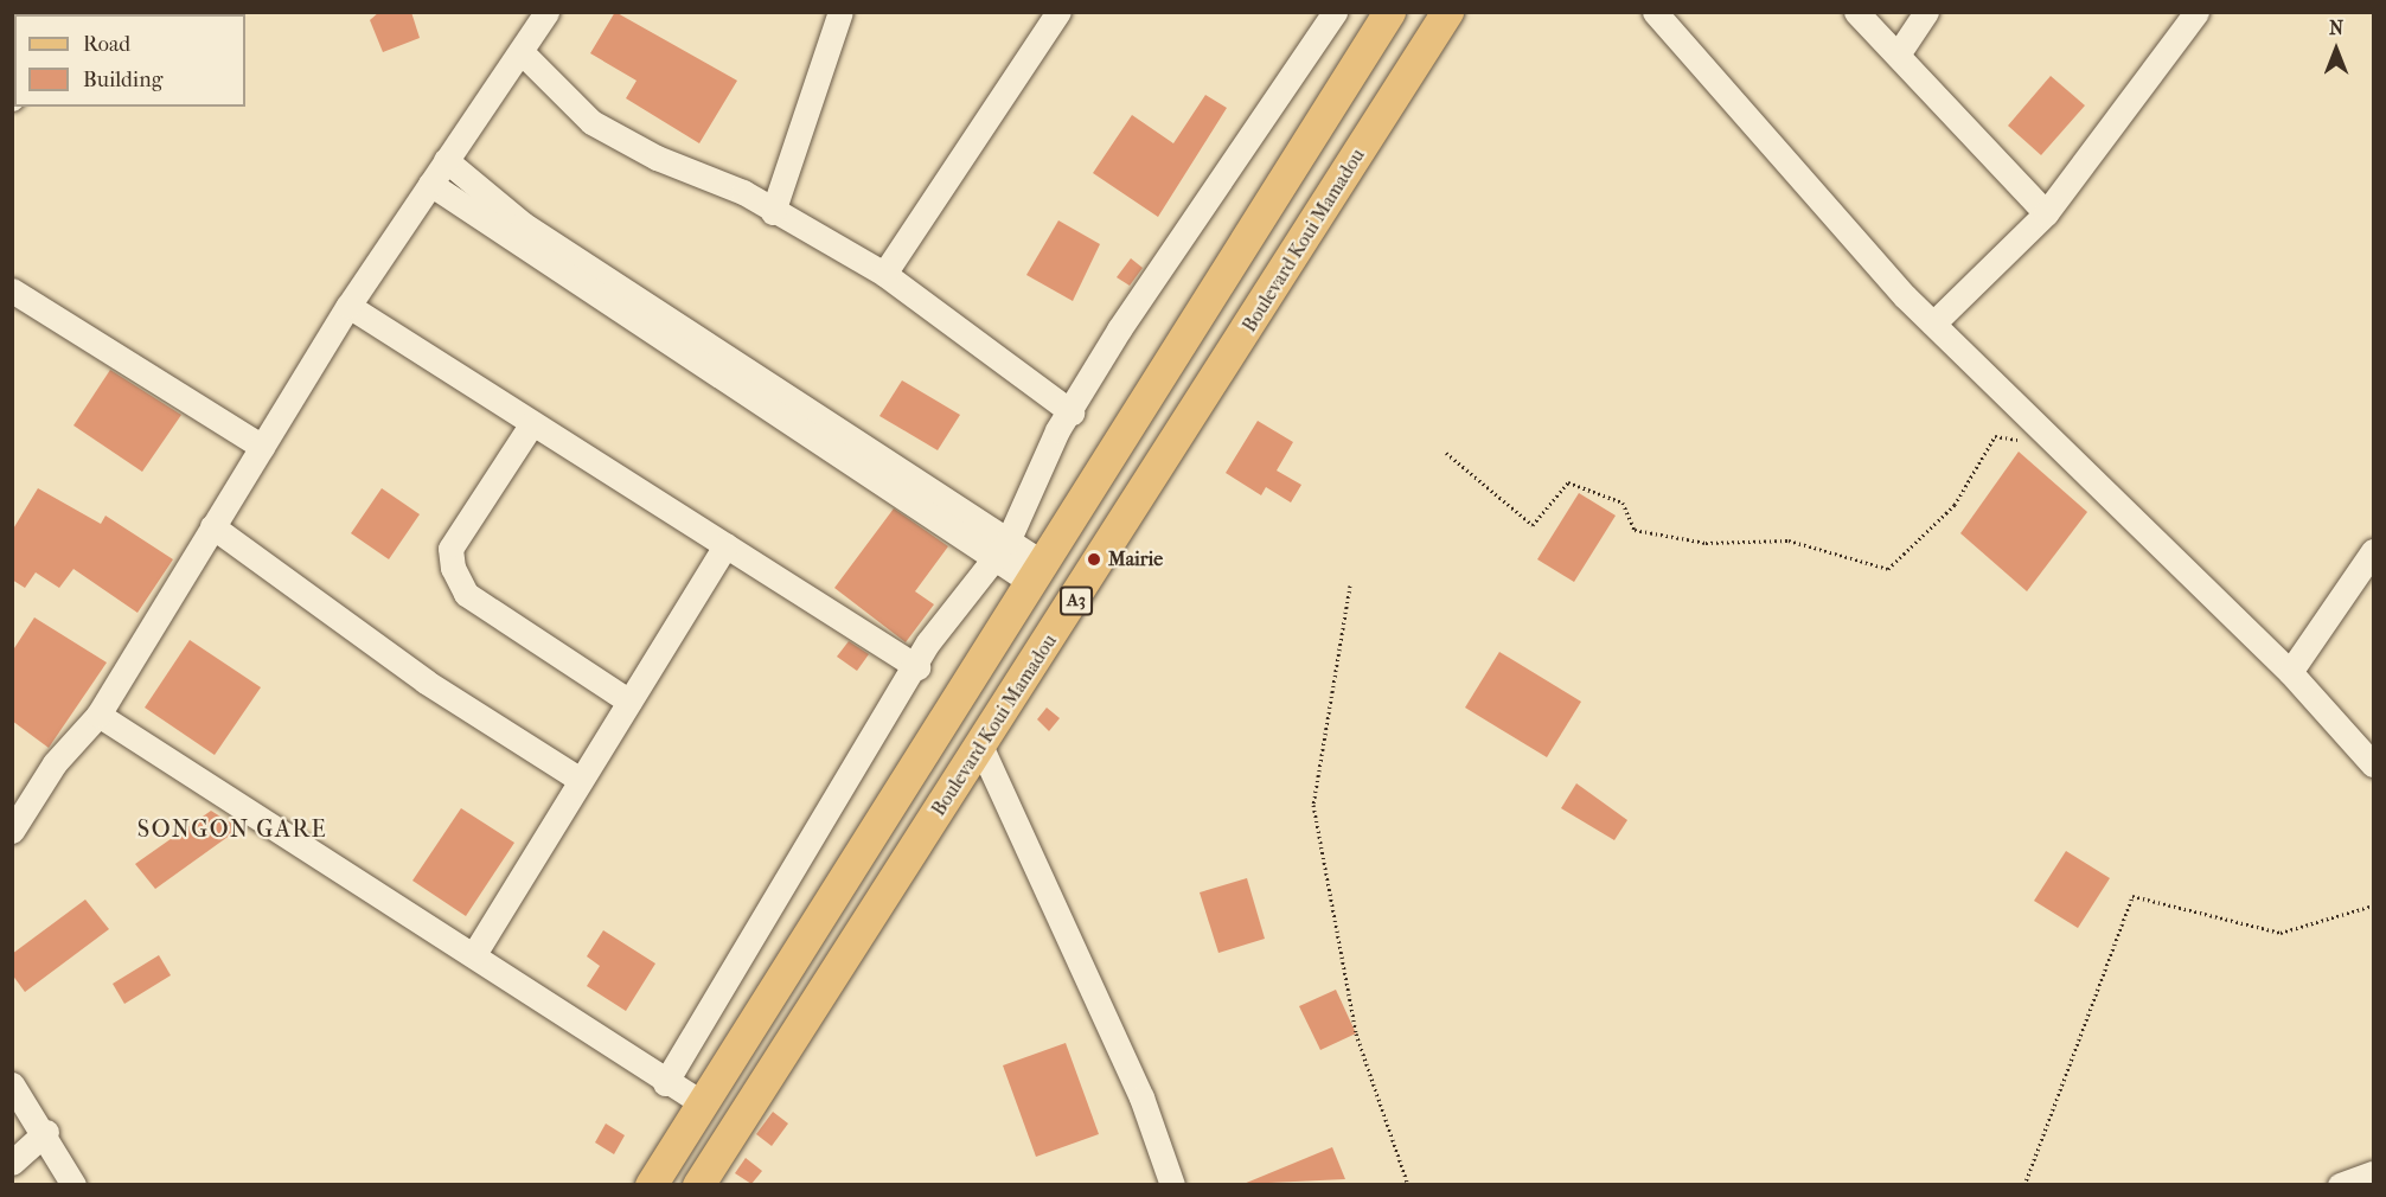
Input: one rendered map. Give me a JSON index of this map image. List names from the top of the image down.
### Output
{
  "streets": {
    "main road": ["Boulevard Koui Mamadou", "A3"]
  },
  "districts": ["SONGON GARE"],
  "places": ["Mairie"],
  "legend": ["Road", "Building"],
  "north": "top"
}
